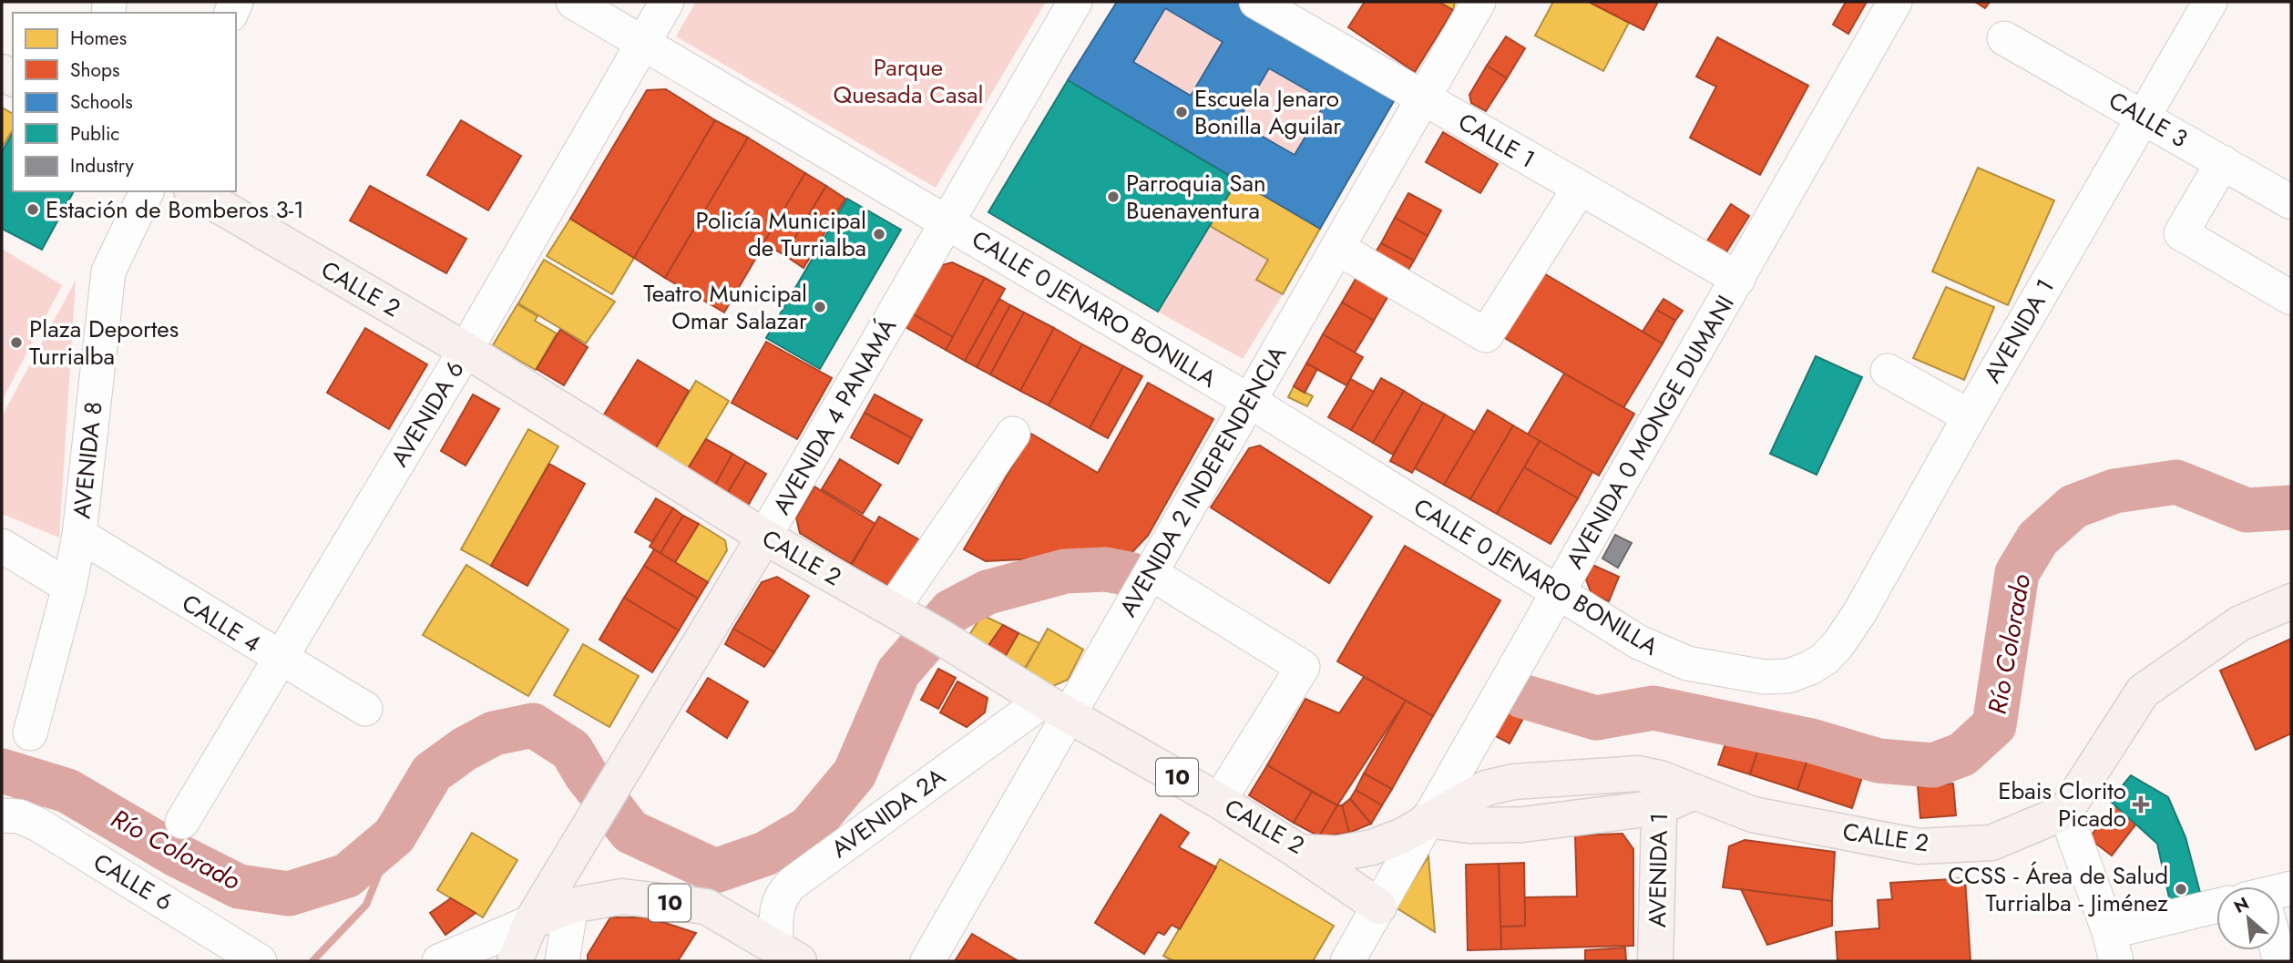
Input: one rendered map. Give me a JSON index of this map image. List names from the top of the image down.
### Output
{
  "streets": {
    "main road": [
      "CALLE 2",
      "AVENIDA 1",
      "AVENIDA 4 PANAMÁ",
      "10"
    ],
    "street": [
      "CALLE 3",
      "CALLE 1",
      "CALLE 0 JENARO BONILLA",
      "AVENIDA 6",
      "AVENIDA 0 MONGE DUMANI",
      "AVENIDA 8",
      "AVENIDA 2 INDEPENDENCIA",
      "CALLE 4",
      "AVENIDA 2A",
      "CALLE 6"
    ]
  },
  "crossings": [
    ["CALLE 3", "AVENIDA 1"],
    ["CALLE 1", "AVENIDA 0 MONGE DUMANI"],
    ["CALLE 1", "AVENIDA 2 INDEPENDENCIA"],
    ["CALLE 2", "AVENIDA 1"],
    ["CALLE 2", "AVENIDA 6"],
    ["CALLE 2", "AVENIDA 4 PANAMÁ"],
    ["CALLE 2", "AVENIDA 0 MONGE DUMANI"],
    ["CALLE 2", "AVENIDA 2 INDEPENDENCIA"],
    ["CALLE 2", "AVENIDA 2A"],
    ["CALLE 0 JENARO BONILLA", "AVENIDA 1"],
    ["CALLE 0 JENARO BONILLA", "AVENIDA 6"],
    ["CALLE 0 JENARO BONILLA", "AVENIDA 4 PANAMÁ"],
    ["CALLE 0 JENARO BONILLA", "AVENIDA 0 MONGE DUMANI"],
    ["CALLE 0 JENARO BONILLA", "AVENIDA 2 INDEPENDENCIA"],
    ["AVENIDA 6", "CALLE 4"],
    ["AVENIDA 4 PANAMÁ", "10"],
    ["AVENIDA 8", "CALLE 4"],
    ["AVENIDA 2 INDEPENDENCIA", "AVENIDA 2A"],
    ["10", "AVENIDA 2A"]
  ],
  "water": ["Río Colorado"],
  "parks": ["Parque Quesada Casal"],
  "places": {
    "other": [
      "Escuela Jenaro Bonilla Aguilar",
      "Parroquia San Buenaventura",
      "Estación de Bomberos 3-1",
      "Policía Municipal de Turrialba",
      "Teatro Municipal Omar Salazar",
      "Plaza Deportes Turrialba",
      "CCSS - Área de Salud Turrialba - Jiménez"
    ],
    "health": ["Ebais Clorito Picado"]
  },
  "legend": [
    "Homes",
    "Shops",
    "Schools",
    "Public",
    "Industry"
  ],
  "north": "top left"
}
